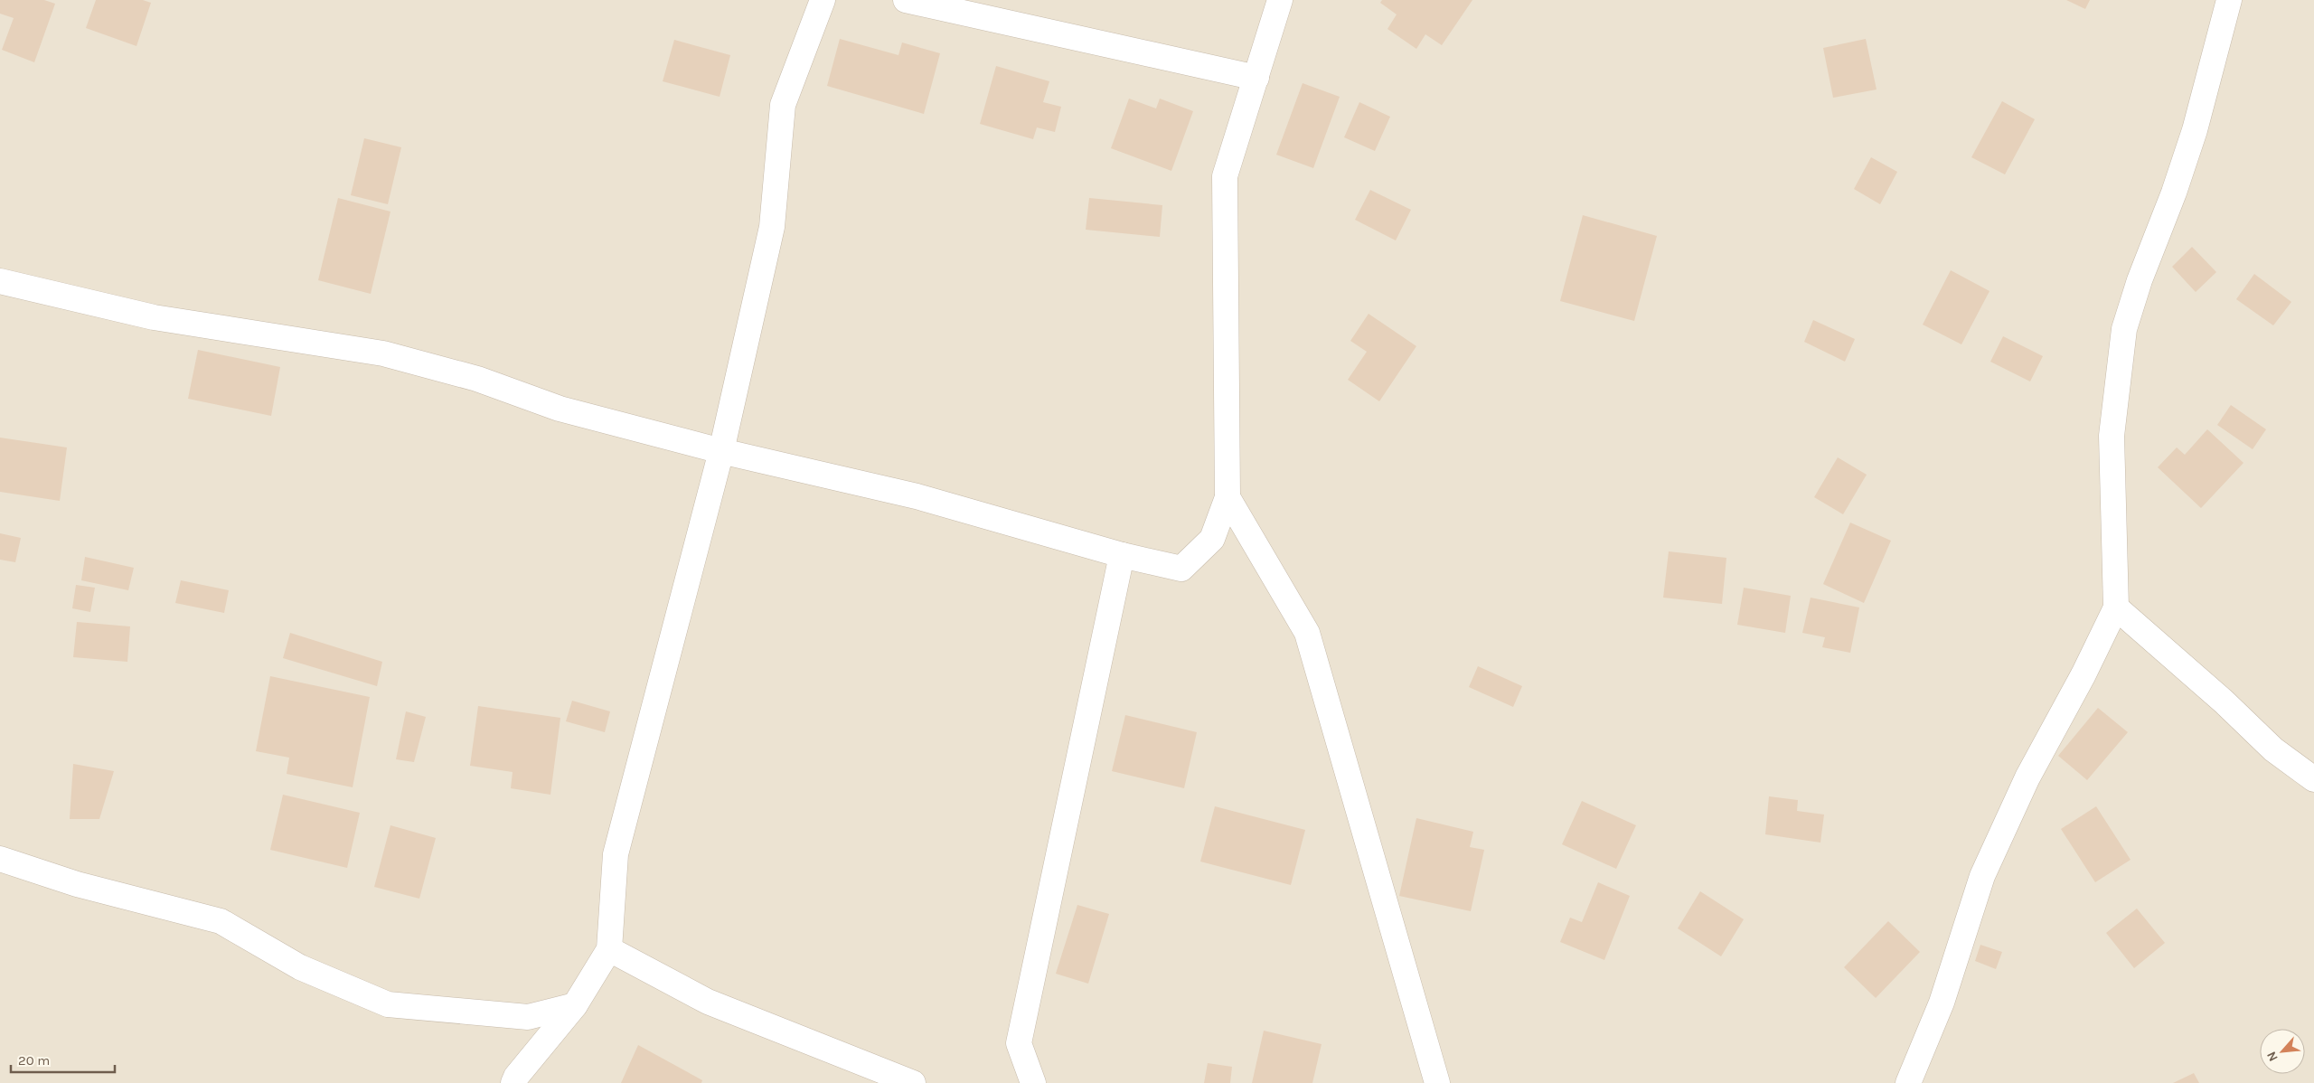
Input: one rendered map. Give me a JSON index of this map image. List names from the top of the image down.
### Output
{
  "scale_bar": "20 m",
  "north": "bottom left"
}
